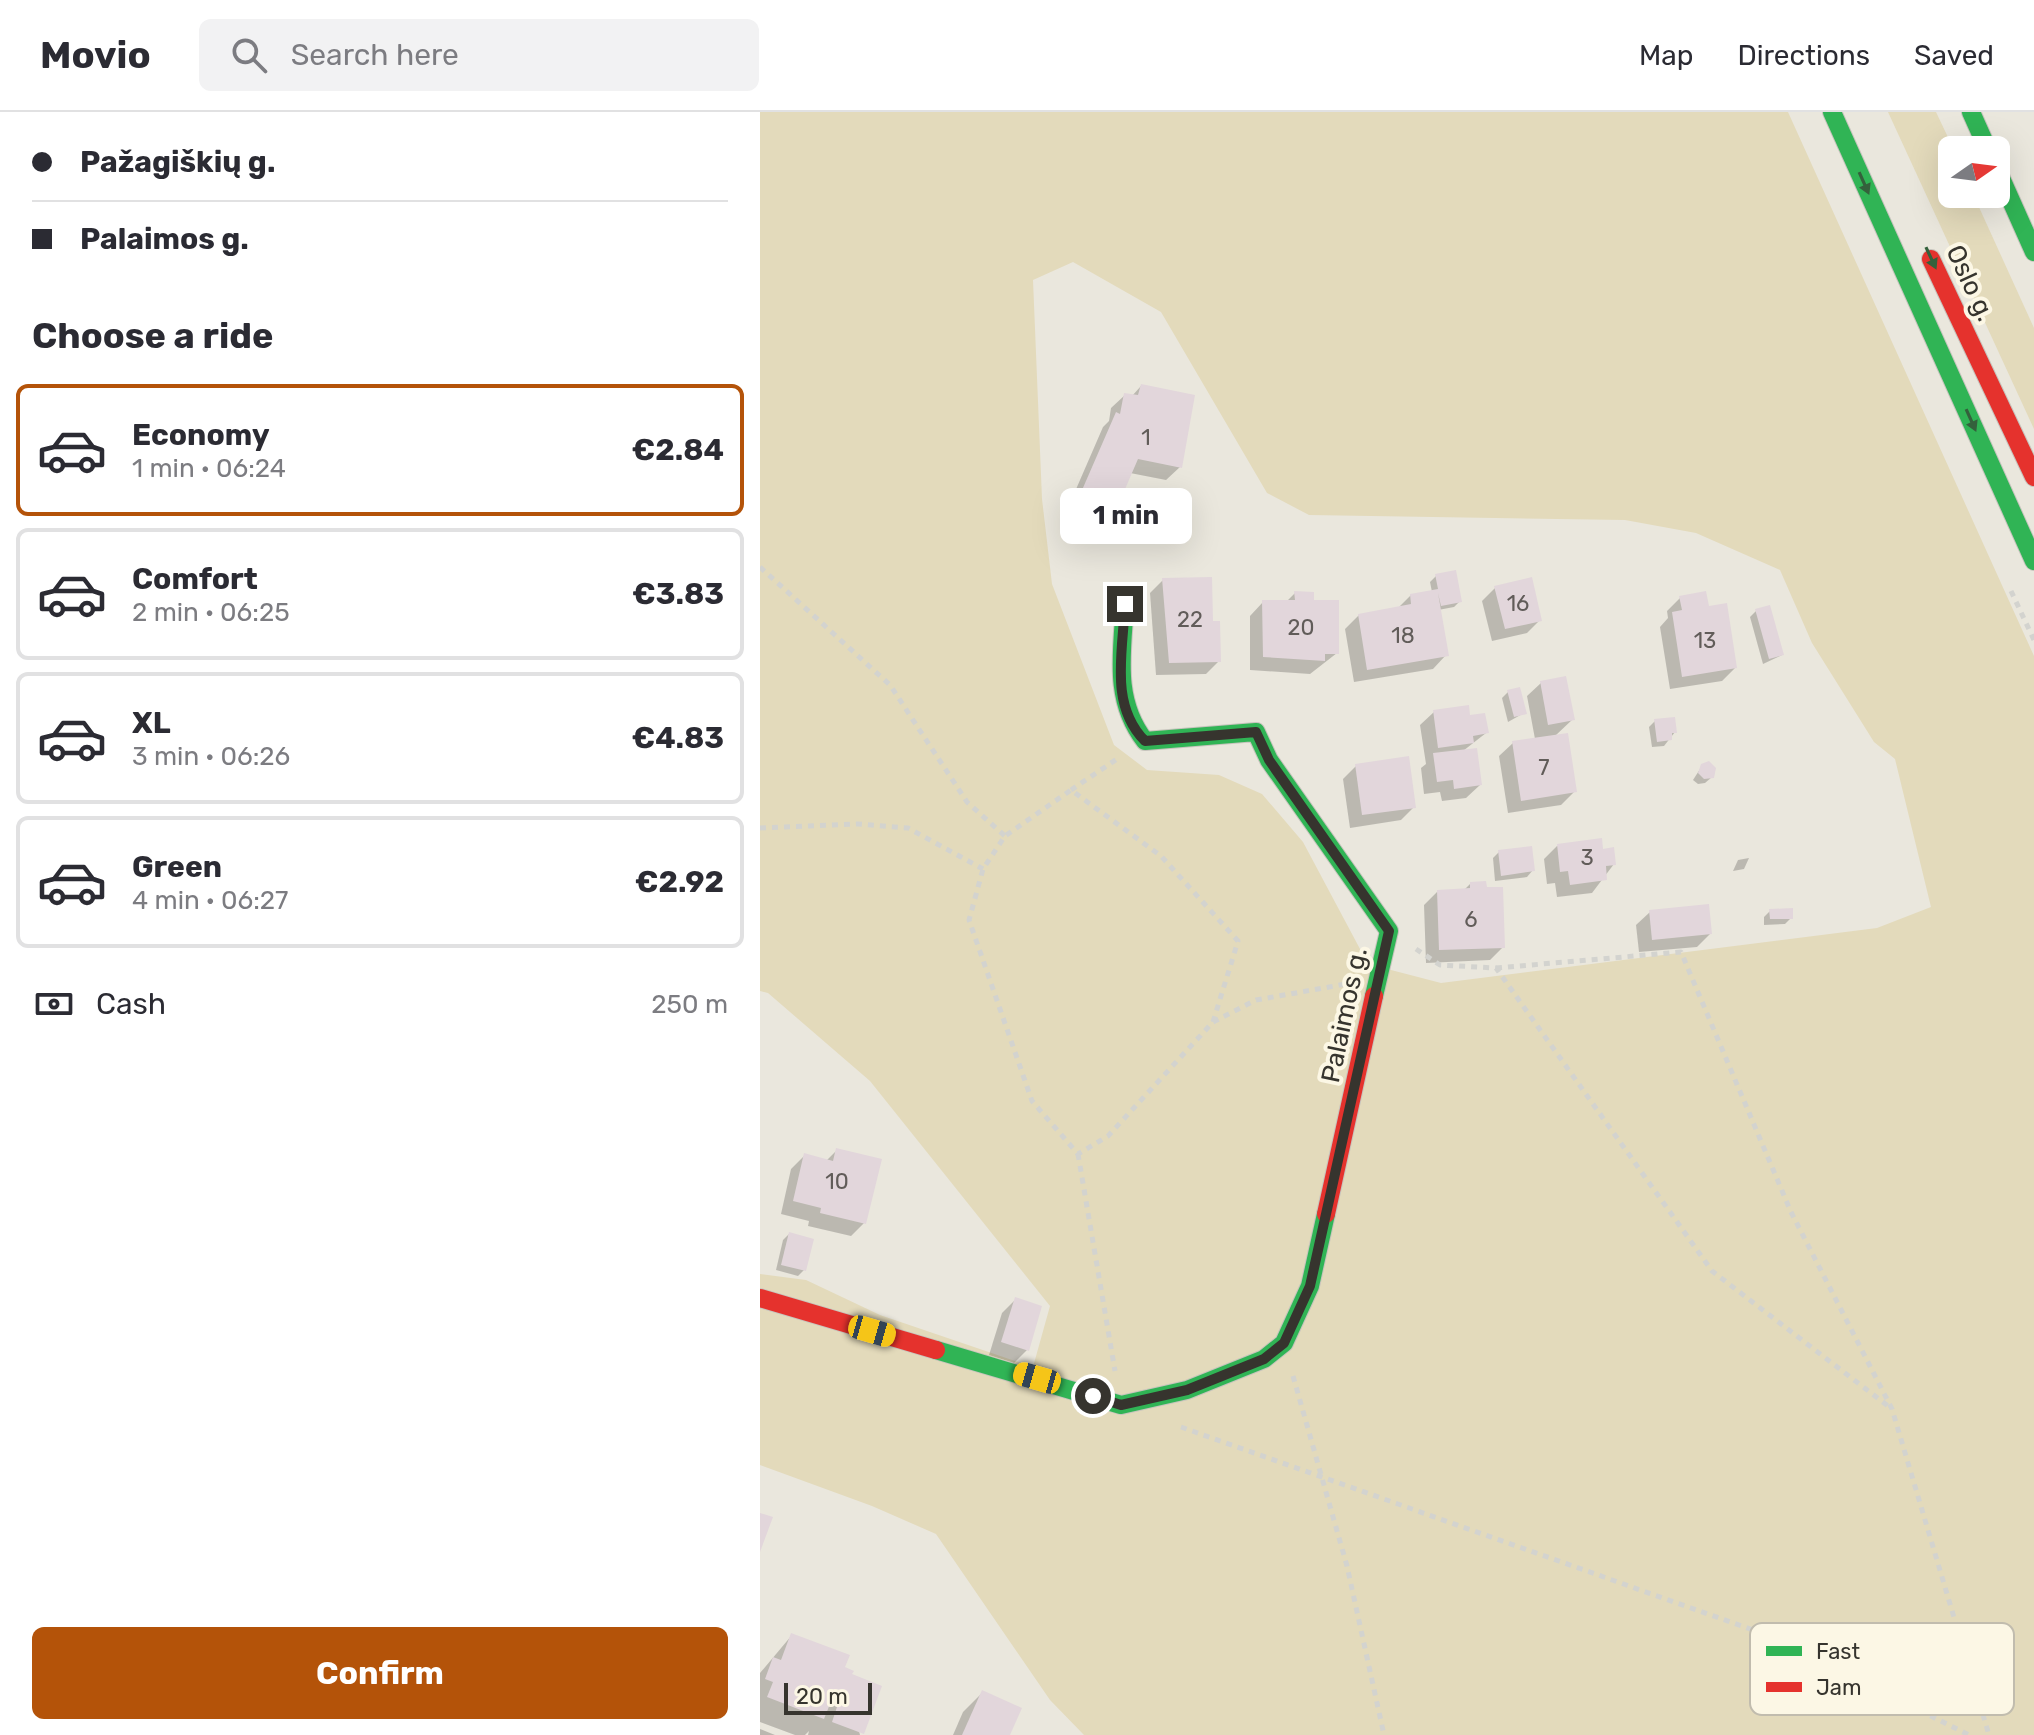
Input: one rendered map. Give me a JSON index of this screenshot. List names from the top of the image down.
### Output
{
  "streets": {
    "main road": ["Oslo g.", "Palaimos g."]
  },
  "house_numbers": [
    "1",
    "16",
    "22",
    "20",
    "18",
    "13",
    "7",
    "3",
    "6",
    "10"
  ],
  "legend": ["Fast", "Jam"],
  "scale_bar": "20 m",
  "north": "right",
  "page": {
    "header": "Movio",
    "search": "Search here",
    "nav": ["Map", "Directions", "Saved"],
    "banner": ["Pažagiškių g.", "Palaimos g."],
    "heading": "Choose a ride",
    "list": [
      {
        "name": "Economy",
        "note": "1 min · 06:24",
        "value": "€2.84"
      },
      {
        "name": "Comfort",
        "note": "2 min · 06:25",
        "value": "€3.83"
      },
      {
        "name": "XL",
        "note": "3 min · 06:26",
        "value": "€4.83"
      },
      {
        "name": "Green",
        "note": "4 min · 06:27",
        "value": "€2.92"
      }
    ],
    "bubble": "1 min",
    "pay": ["Cash", "250 m"],
    "buttons": "Confirm",
    "scale": "20 m"
  }
}
